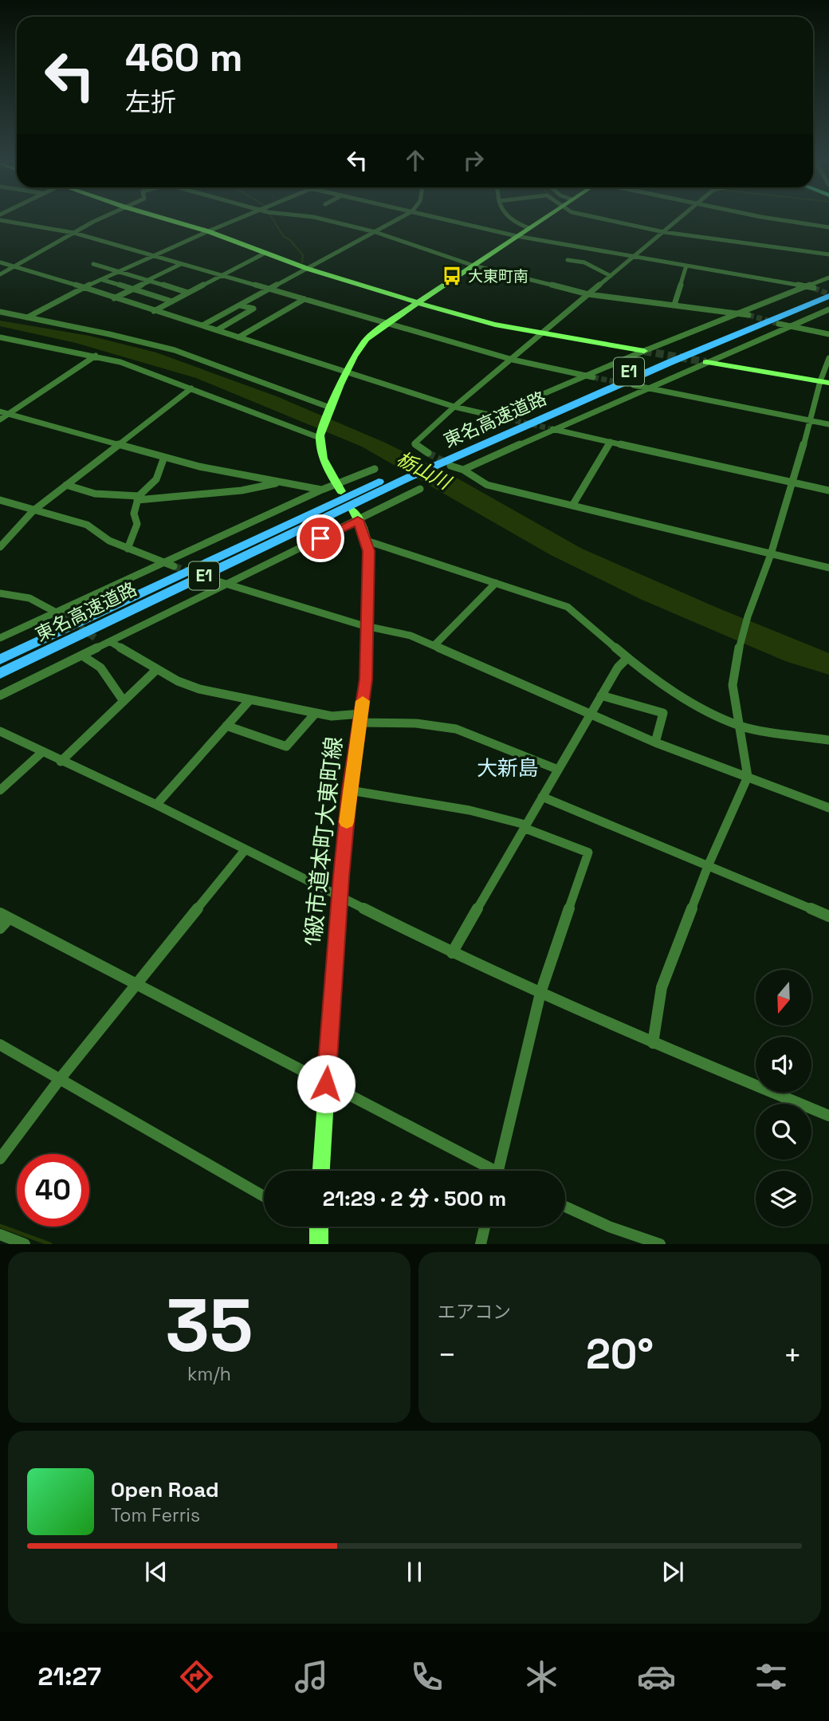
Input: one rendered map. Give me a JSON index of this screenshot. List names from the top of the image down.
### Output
{
  "streets": {
    "highway": ["E1", "東名高速道路"],
    "street": ["1級市道本町大東町線"]
  },
  "districts": ["大新島"],
  "water": ["栃山川"],
  "places": {
    "bus stop": ["大東町南"]
  },
  "north": "bottom",
  "page": {
    "turn": ["460 m", "左折"],
    "limit": "40",
    "trip": "21:29 · 2 分 · 500 m",
    "tile": [
      ["35", "km/h"],
      "エアコン"
    ],
    "heat": ["−", "20°", "+"],
    "song": ["Open Road", "Tom Ferris"],
    "tabs": "21:27"
  }
}
